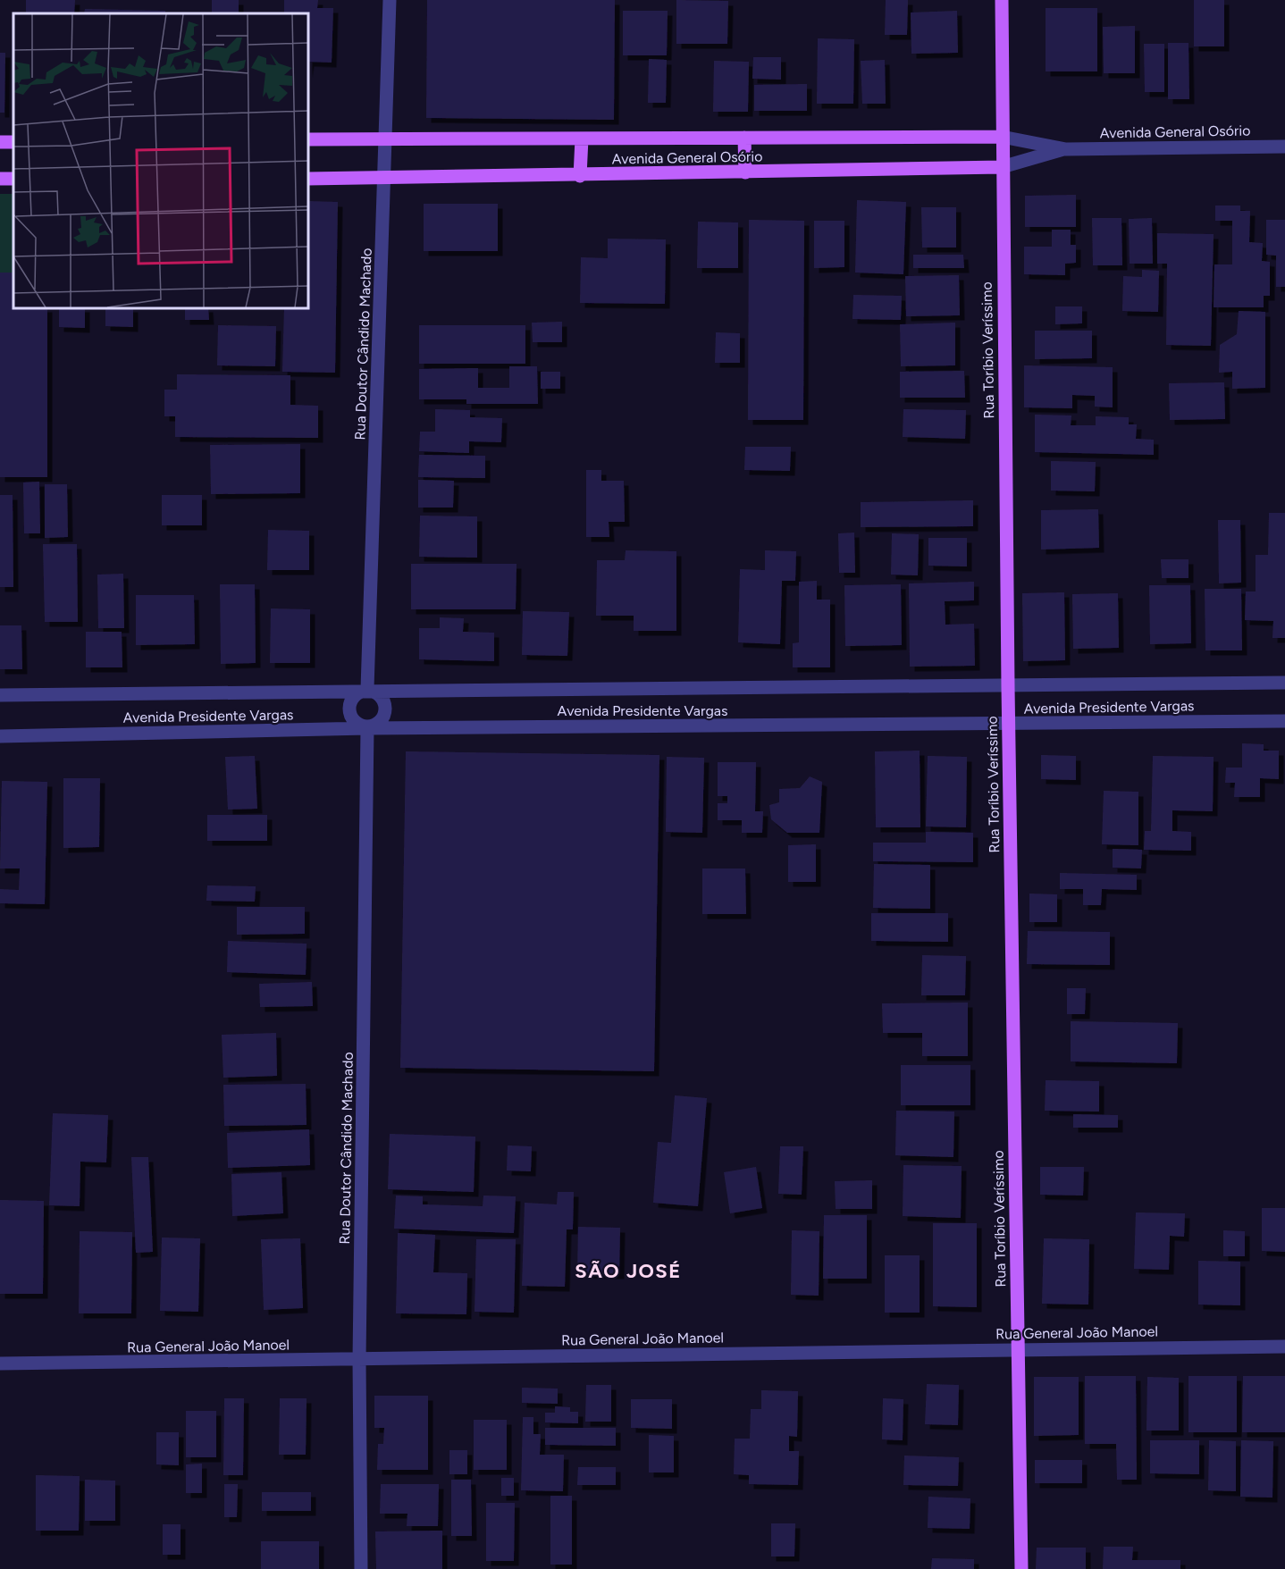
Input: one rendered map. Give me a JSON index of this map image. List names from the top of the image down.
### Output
{
  "streets": {
    "main road": ["Avenida General Osório", "Rua Toríbio Veríssimo"],
    "street": ["Rua Doutor Cândido Machado", "Avenida Presidente Vargas", "Rua General João Manoel"]
  },
  "crossings": [
    ["Avenida General Osório", "Rua Doutor Cândido Machado"],
    ["Avenida General Osório", "Rua Toríbio Veríssimo"],
    ["Rua Doutor Cândido Machado", "Avenida Presidente Vargas"],
    ["Rua Doutor Cândido Machado", "Rua General João Manoel"],
    ["Rua Toríbio Veríssimo", "Avenida Presidente Vargas"],
    ["Rua Toríbio Veríssimo", "Rua General João Manoel"]
  ],
  "districts": ["SÃO JOSÉ"]
}
